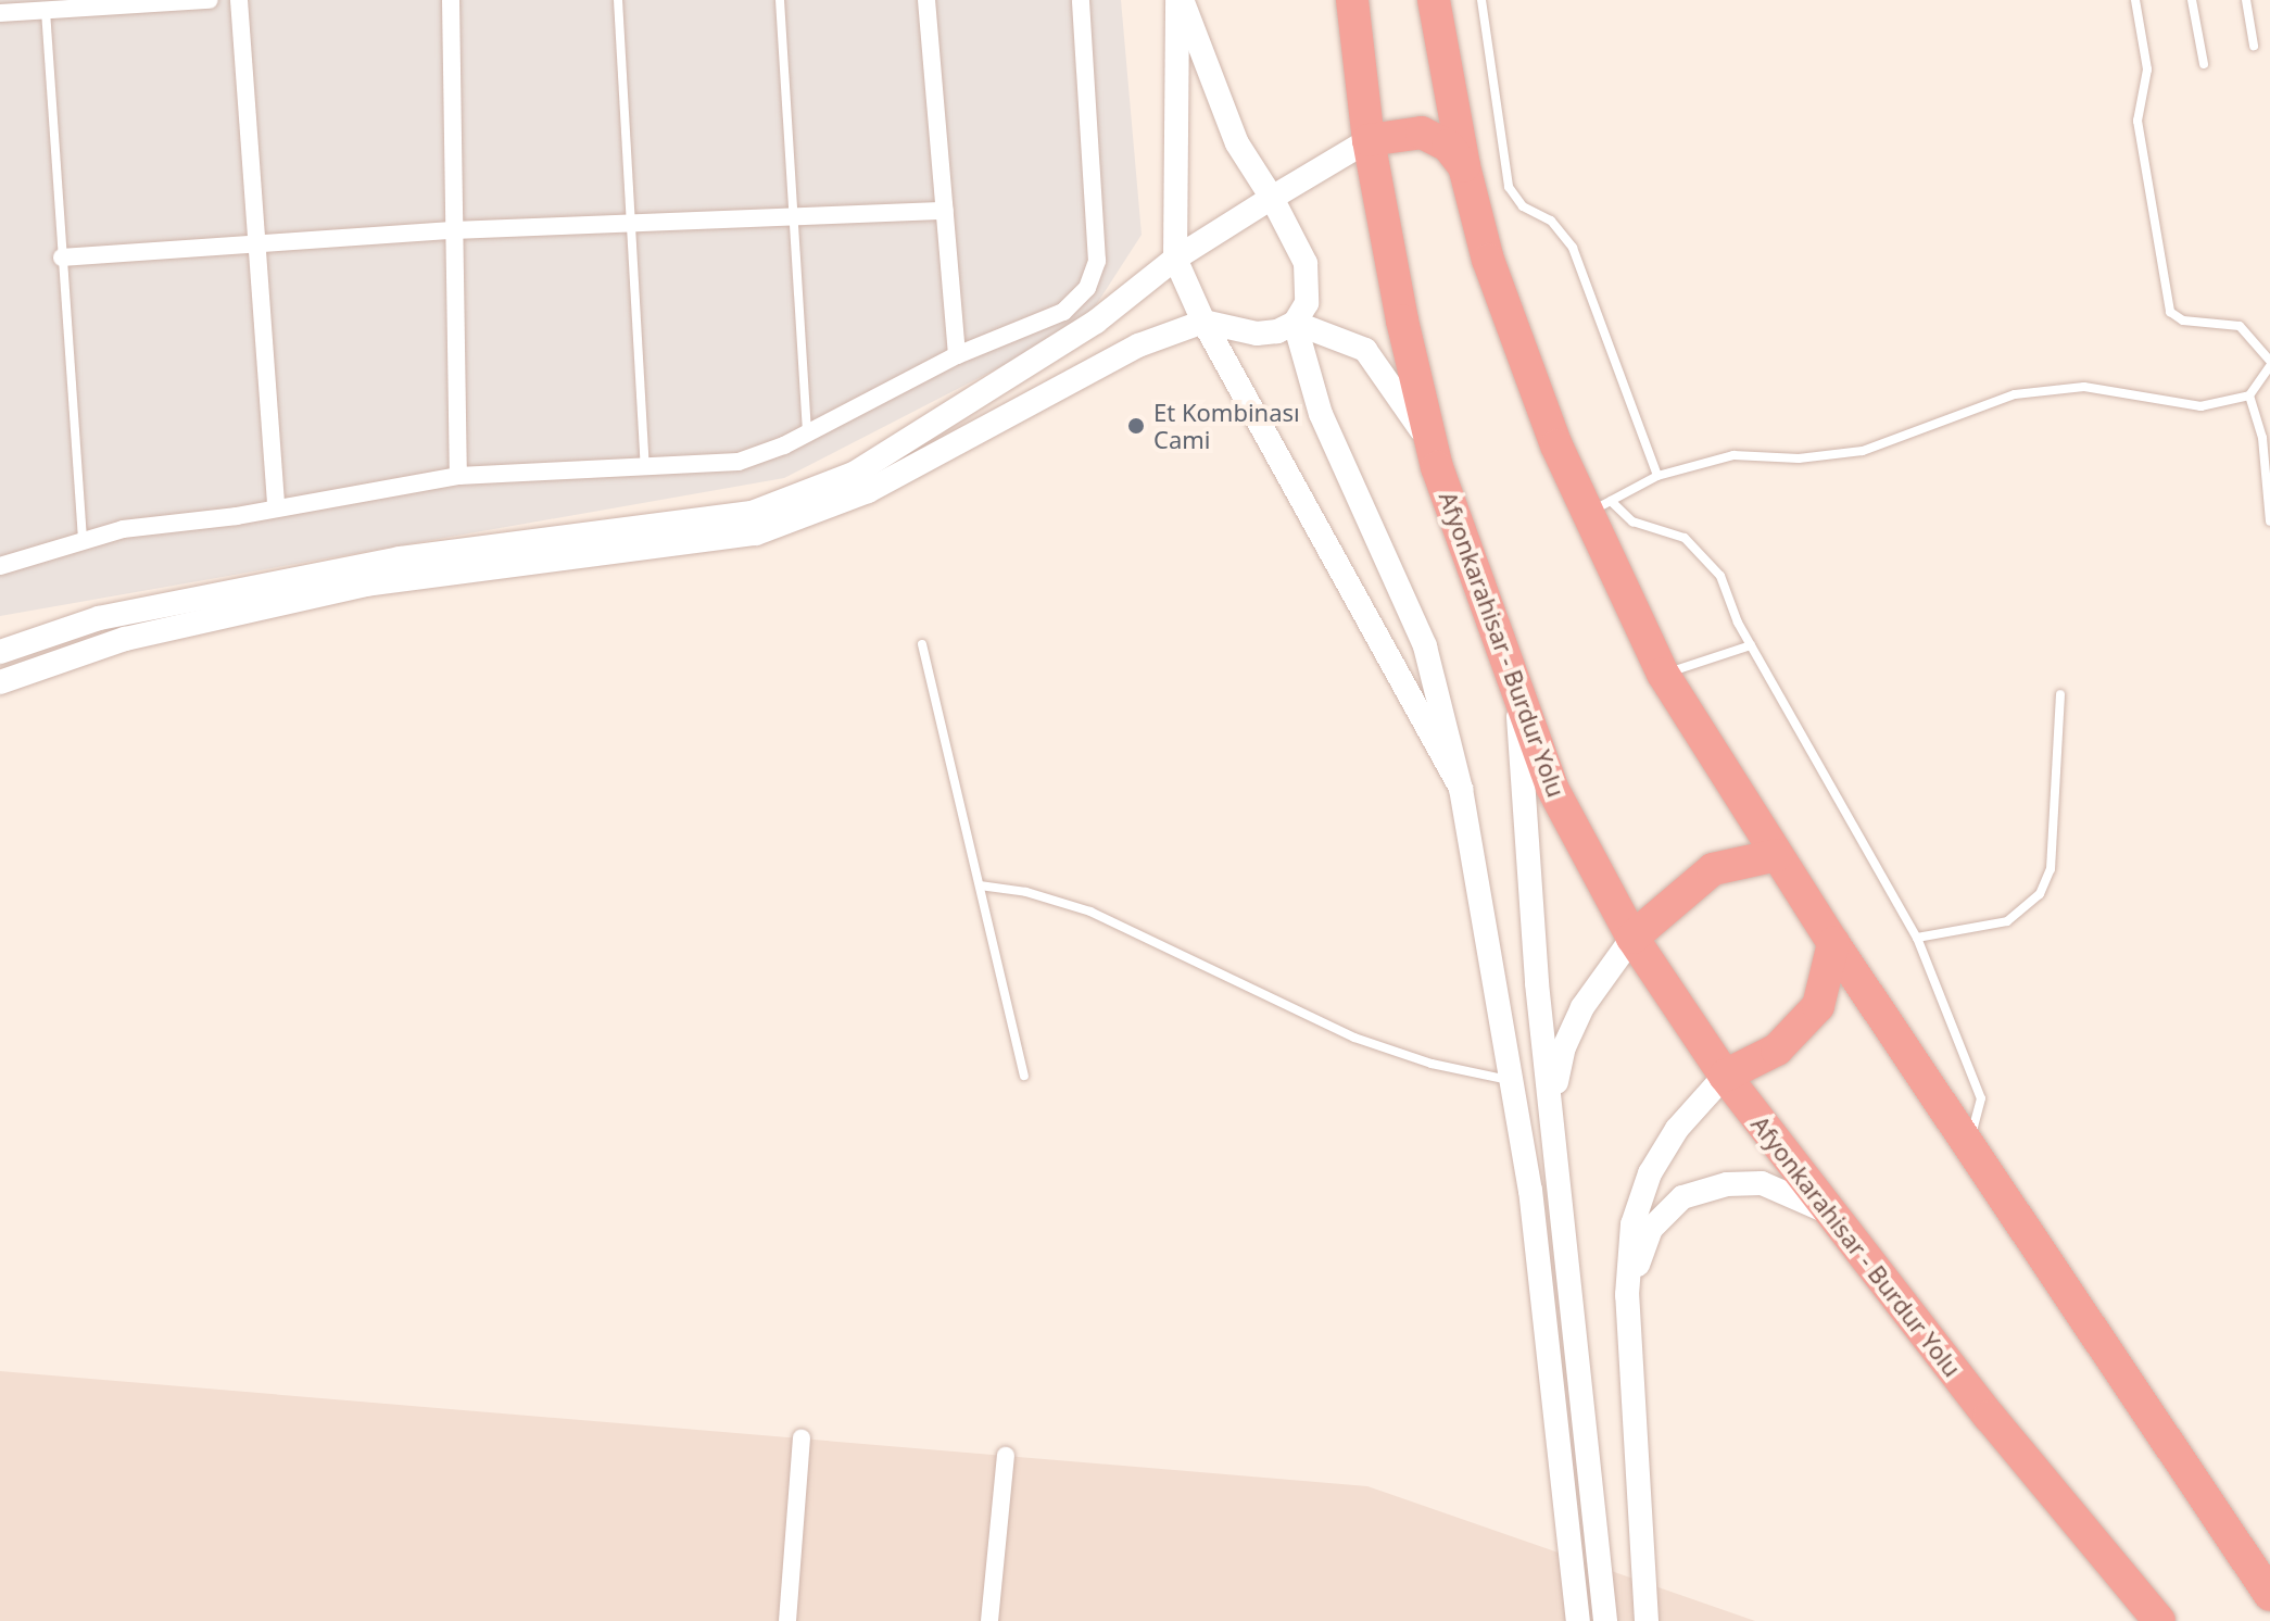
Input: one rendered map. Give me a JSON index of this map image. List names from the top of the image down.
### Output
{
  "streets": {
    "highway": ["Afyonkarahisar - Burdur Yolu"]
  },
  "places": ["Et Kombinası Cami"]
}
